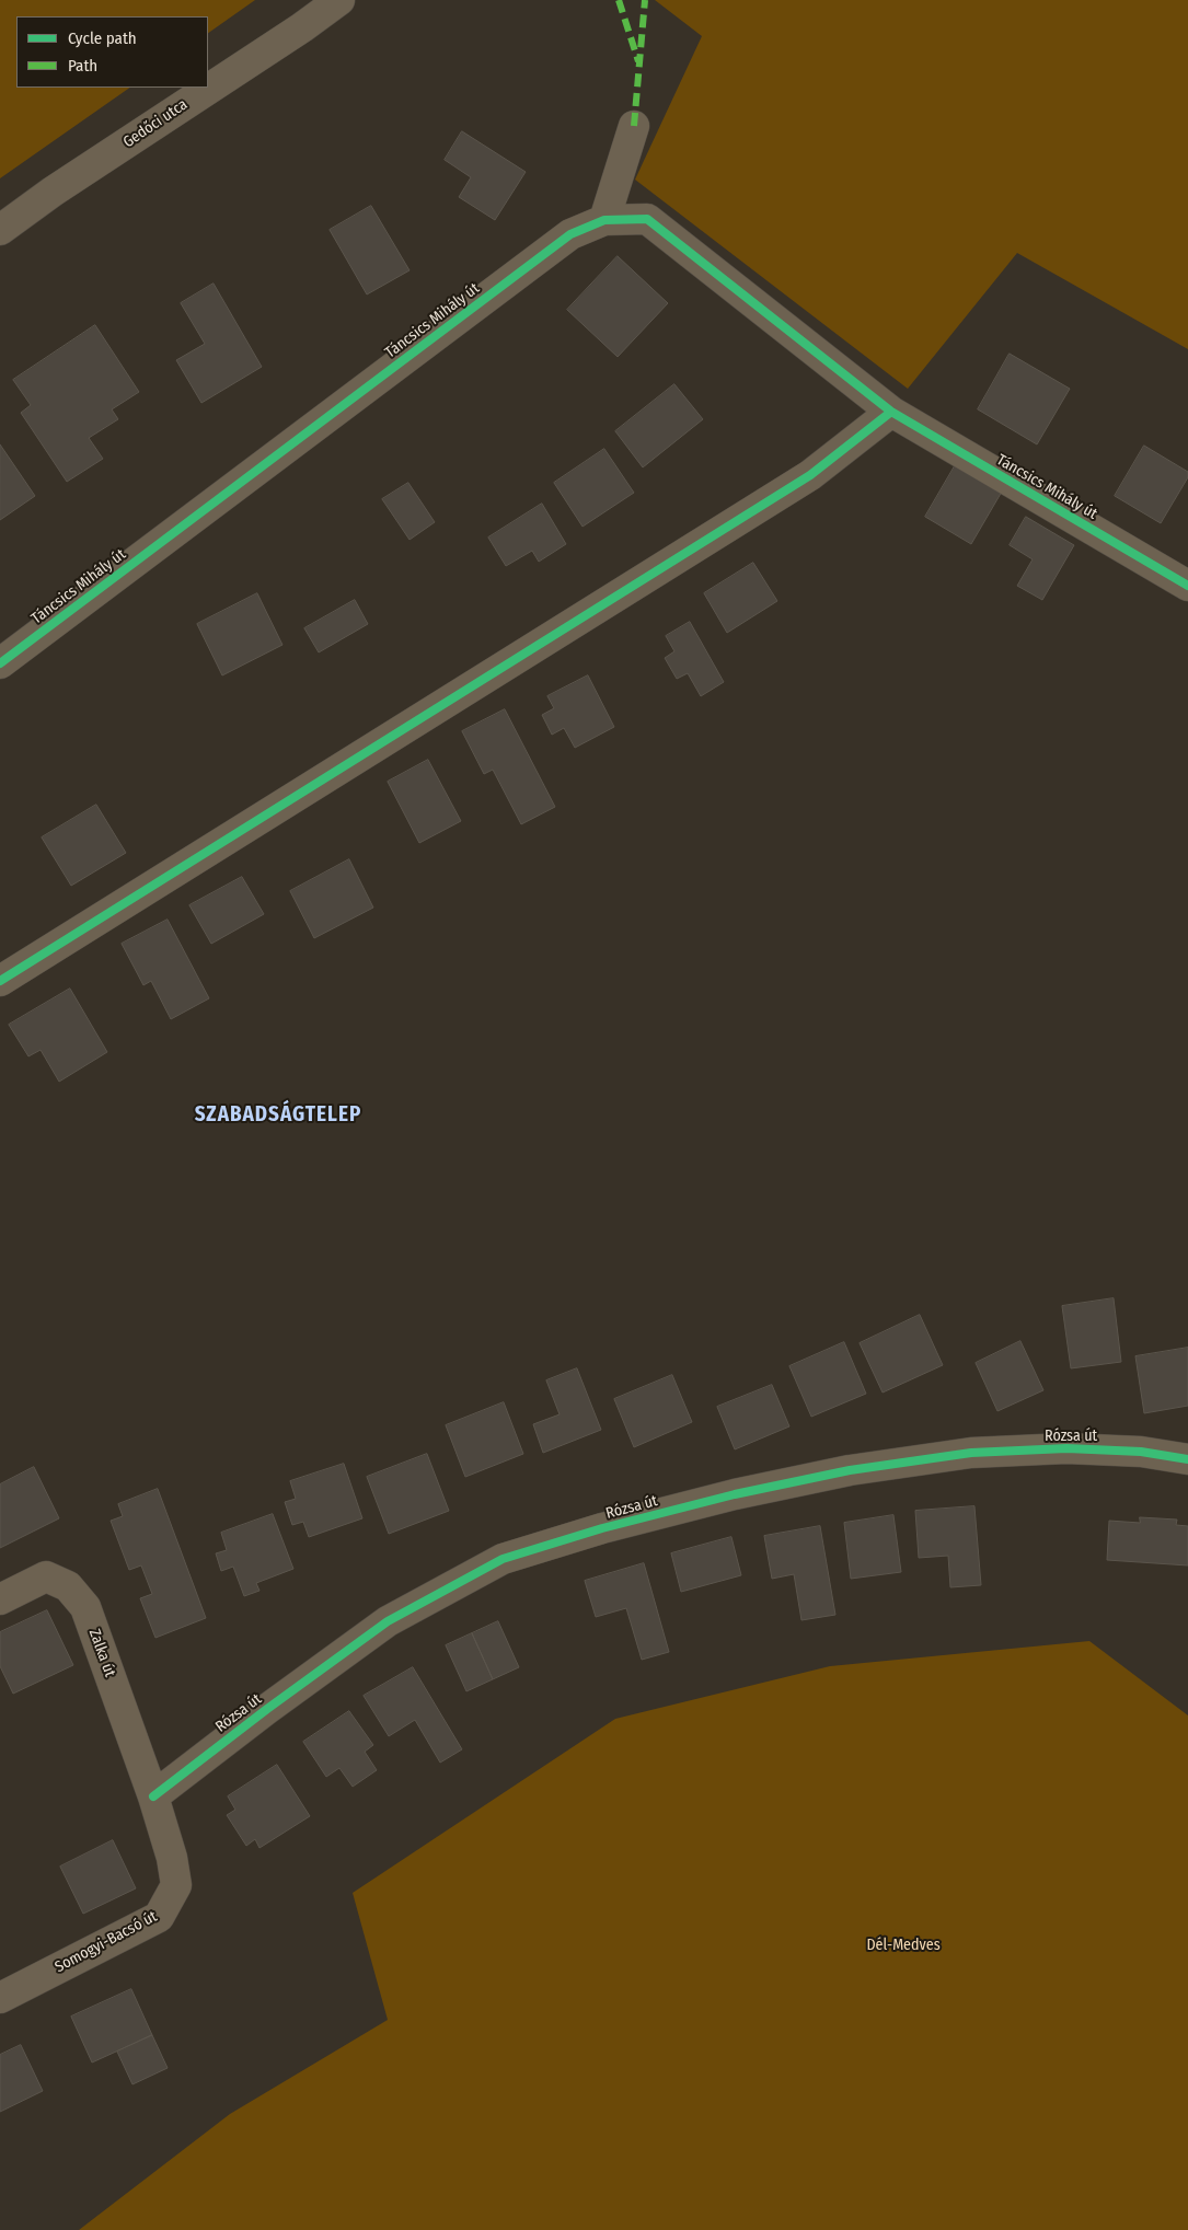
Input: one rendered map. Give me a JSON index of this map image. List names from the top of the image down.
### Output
{
  "streets": {
    "street": [
      "Gedőci utca",
      "Táncsics Mihály út",
      "Rózsa út",
      "Zalka út",
      "Somogyi-Bacsó út"
    ]
  },
  "crossings": [
    ["Rózsa út", "Zalka út"],
    ["Rózsa út", "Somogyi-Bacsó út"],
    ["Zalka út", "Somogyi-Bacsó út"]
  ],
  "districts": ["SZABADSÁGTELEP"],
  "parks": ["Dél-Medves"],
  "legend": ["Cycle path", "Path"]
}
